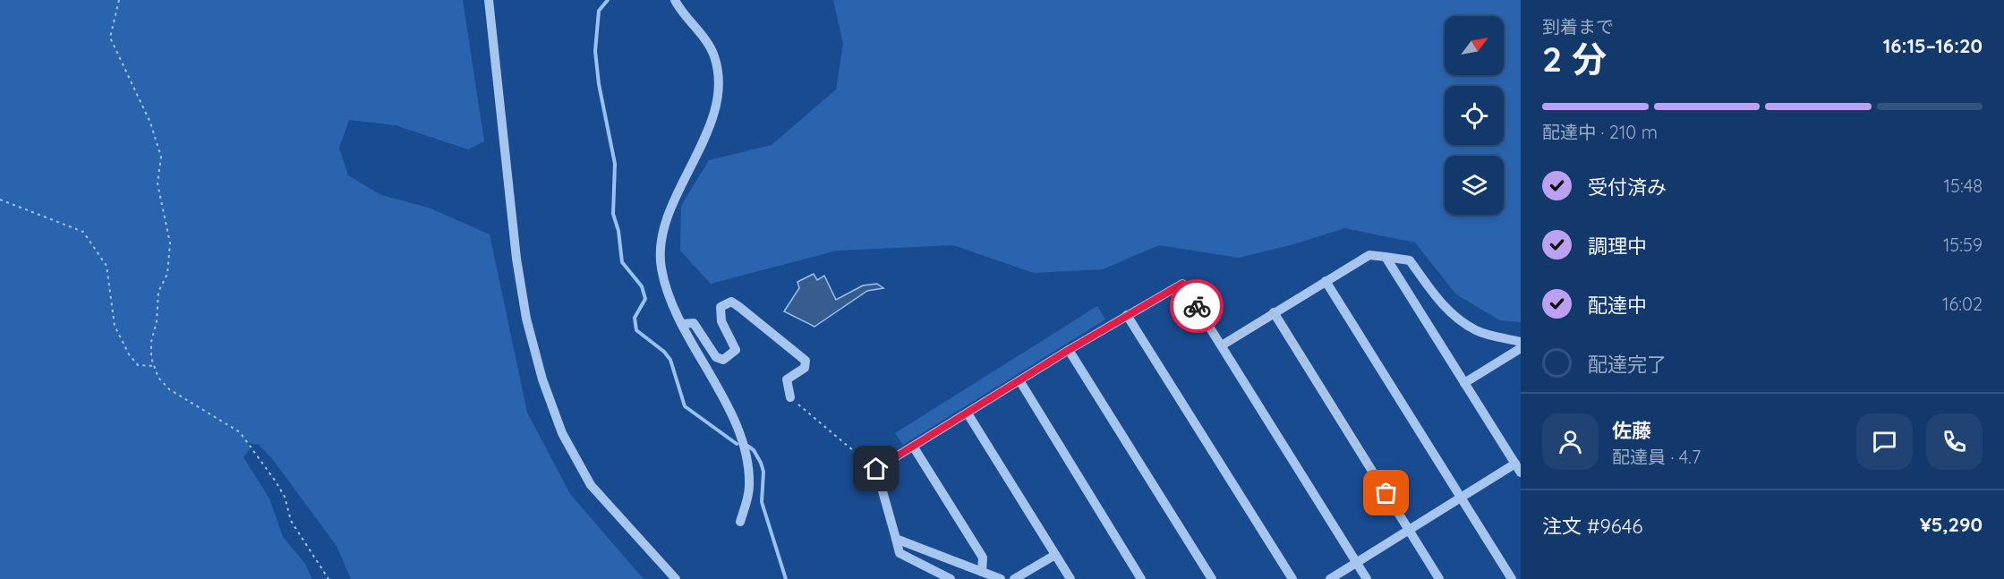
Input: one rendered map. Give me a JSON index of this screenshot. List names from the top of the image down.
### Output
{
  "north": "top right",
  "page": {
    "heading": ["2 分", "到着まで", "16:15–16:20"],
    "panel": [
      "佐藤",
      "配達員 · 4.7",
      "注文 #9646",
      "¥5,290"
    ],
    "bar": "配達中 · 210 m",
    "list": [
      ["受付済み", "15:48"],
      ["調理中", "15:59"],
      ["配達中", "16:02"],
      "配達完了"
    ]
  }
}
